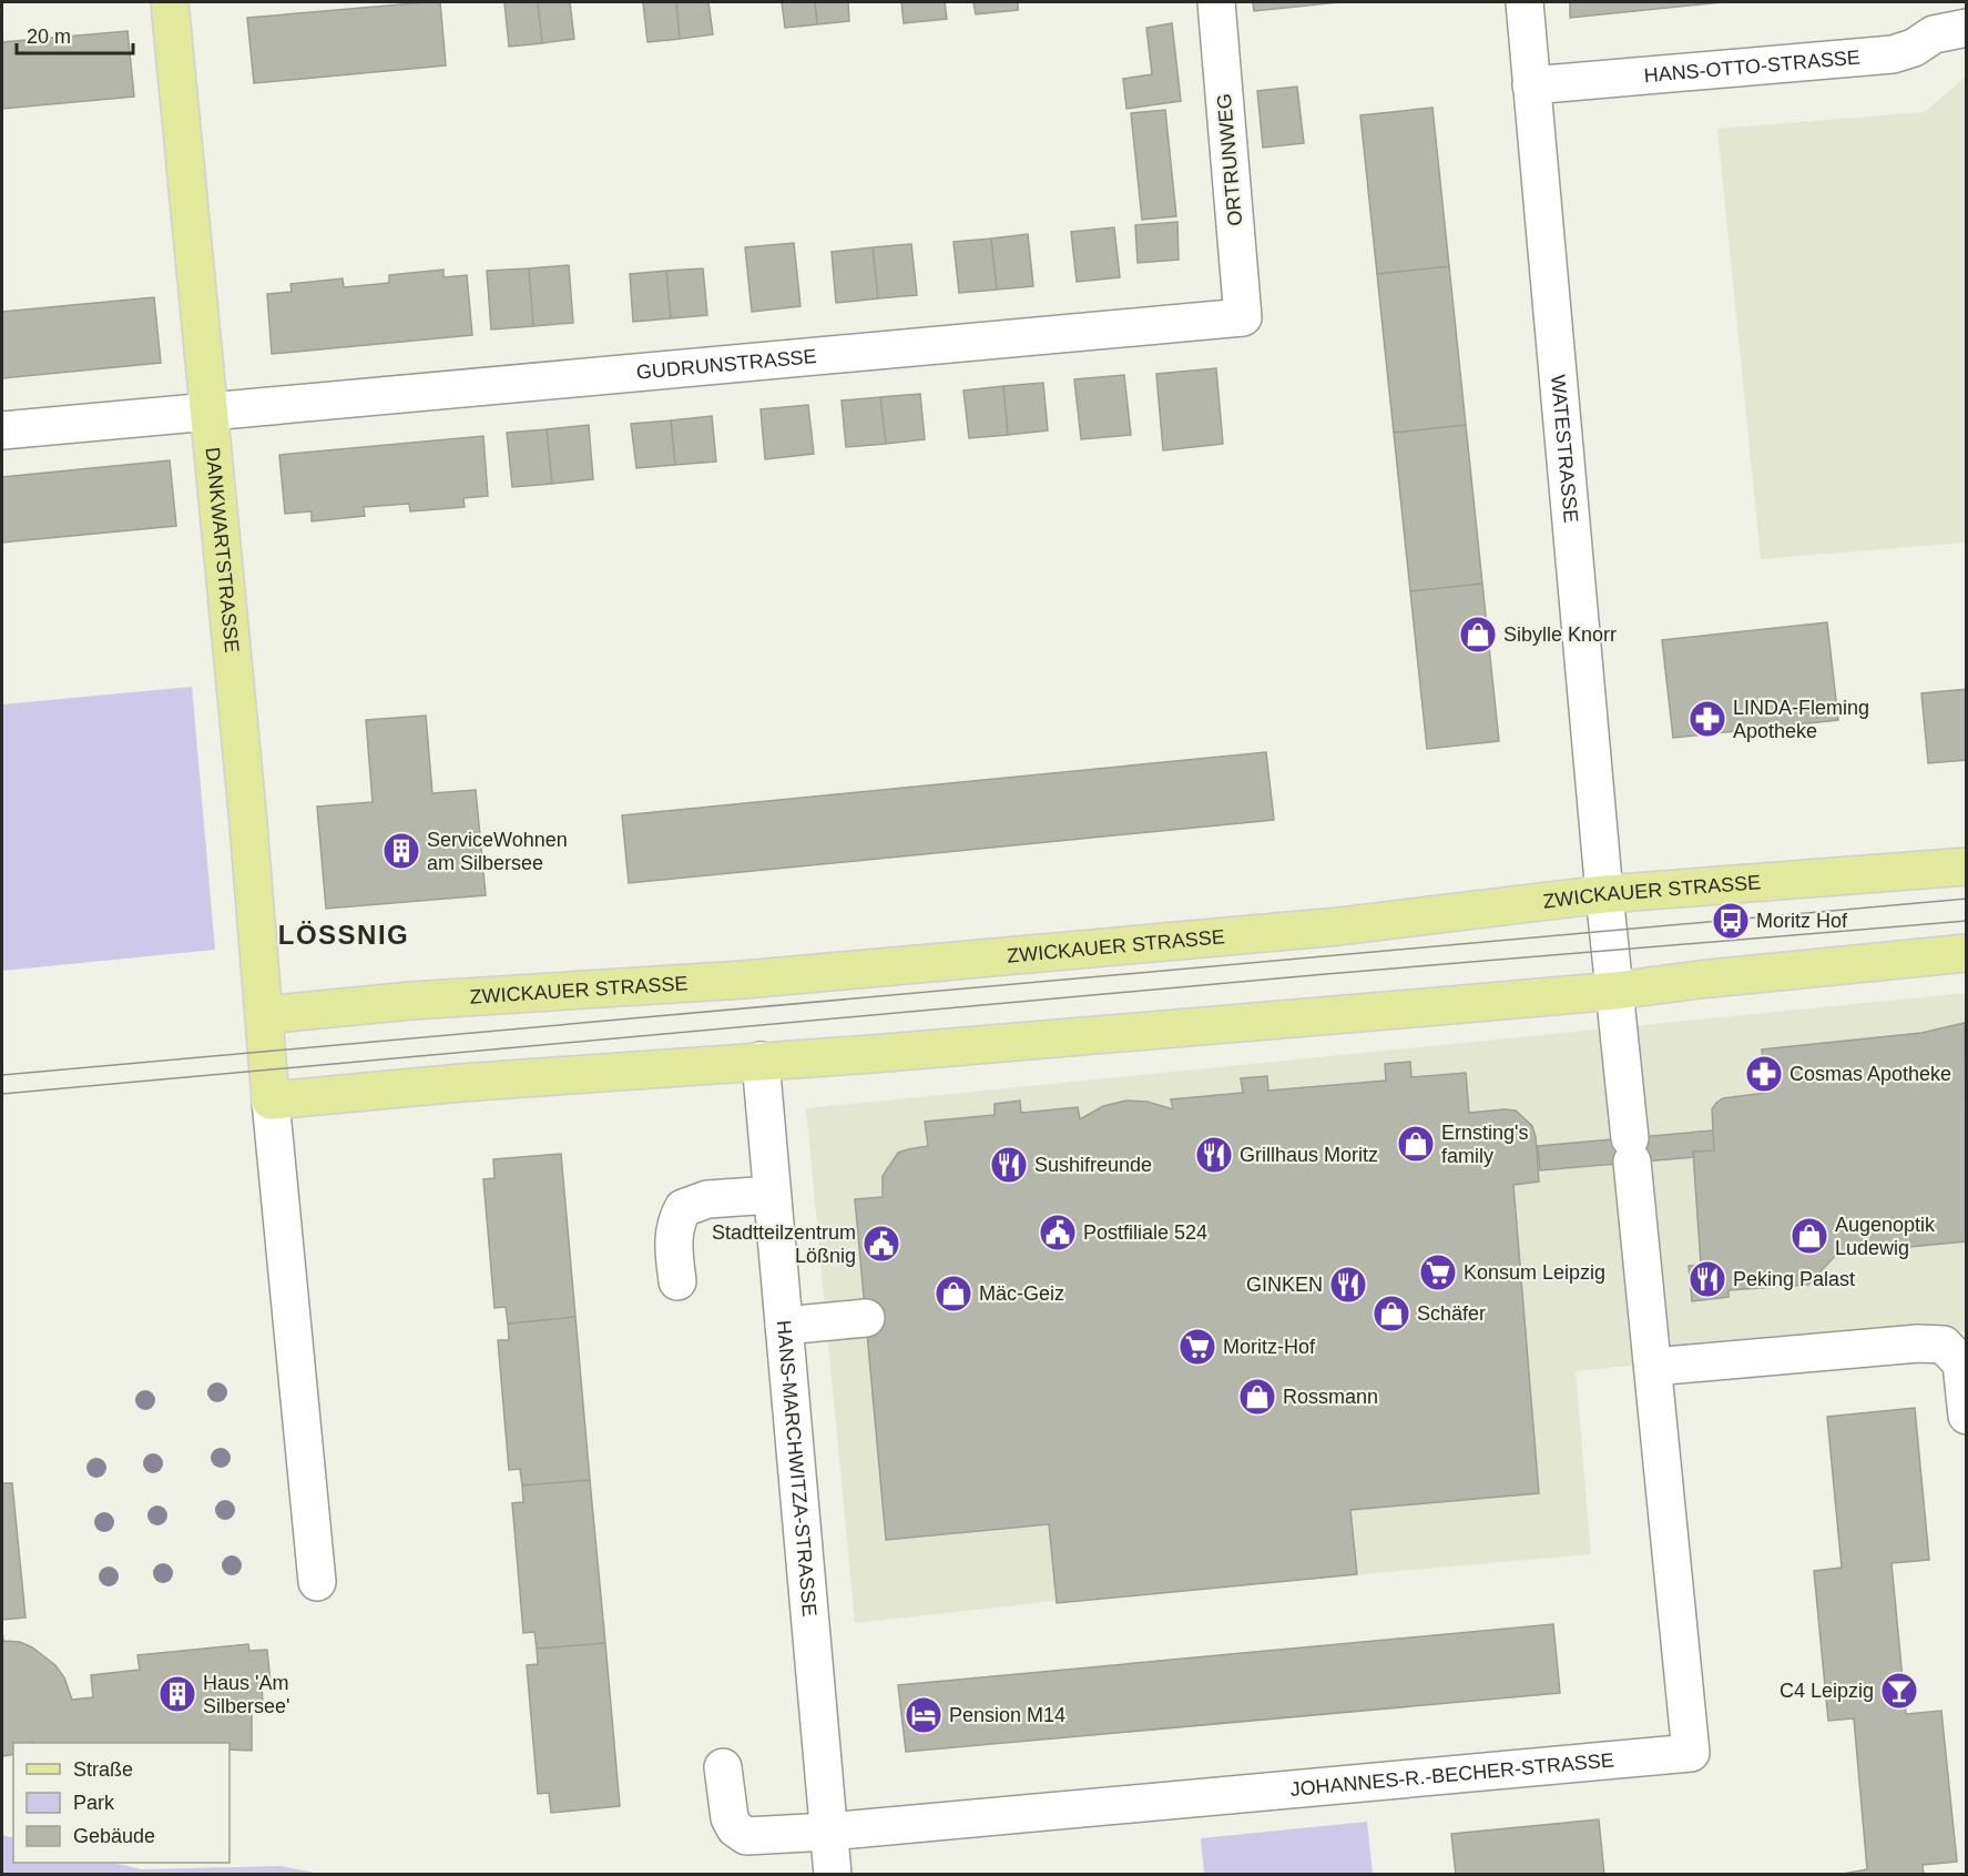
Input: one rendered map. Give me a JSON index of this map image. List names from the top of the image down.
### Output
{
  "streets": {
    "main road": ["DANKWARTSTRASSE", "ZWICKAUER STRASSE"],
    "street": [
      "HANS-OTTO-STRASSE",
      "ORTRUNWEG",
      "GUDRUNSTRASSE",
      "WATESTRASSE",
      "HANS-MARCHWITZA-STRASSE",
      "JOHANNES-R.-BECHER-STRASSE"
    ]
  },
  "crossings": [
    ["HANS-OTTO-STRASSE", "WATESTRASSE"],
    ["ORTRUNWEG", "GUDRUNSTRASSE"],
    ["GUDRUNSTRASSE", "DANKWARTSTRASSE"],
    ["WATESTRASSE", "ZWICKAUER STRASSE"],
    ["WATESTRASSE", "JOHANNES-R.-BECHER-STRASSE"],
    ["DANKWARTSTRASSE", "ZWICKAUER STRASSE"],
    ["ZWICKAUER STRASSE", "JOHANNES-R.-BECHER-STRASSE"],
    ["HANS-MARCHWITZA-STRASSE", "JOHANNES-R.-BECHER-STRASSE"]
  ],
  "districts": ["LÖSSNIG"],
  "places": {
    "shop": [
      "Sibylle Knorr",
      "Ernsting's family",
      "Augenoptik Ludewig",
      "Mäc-Geiz",
      "Schäfer",
      "Rossmann"
    ],
    "pharmacy": ["LINDA-Fleming Apotheke", "Cosmas Apotheke"],
    "building": ["ServiceWohnen am Silbersee", "Haus 'Am Silbersee'"],
    "bus stop": ["Moritz Hof"],
    "restaurant": [
      "Grillhaus Moritz",
      "Sushifreunde",
      "Peking Palast",
      "GINKEN"
    ],
    "public building": ["Postfiliale 524", "Stadtteilzentrum Lößnig"],
    "supermarket": ["Konsum Leipzig", "Moritz-Hof"],
    "bar": ["C4 Leipzig"],
    "hotel": ["Pension M14"]
  },
  "legend": ["Straße", "Park", "Gebäude"],
  "scale_bar": "20 m"
}
